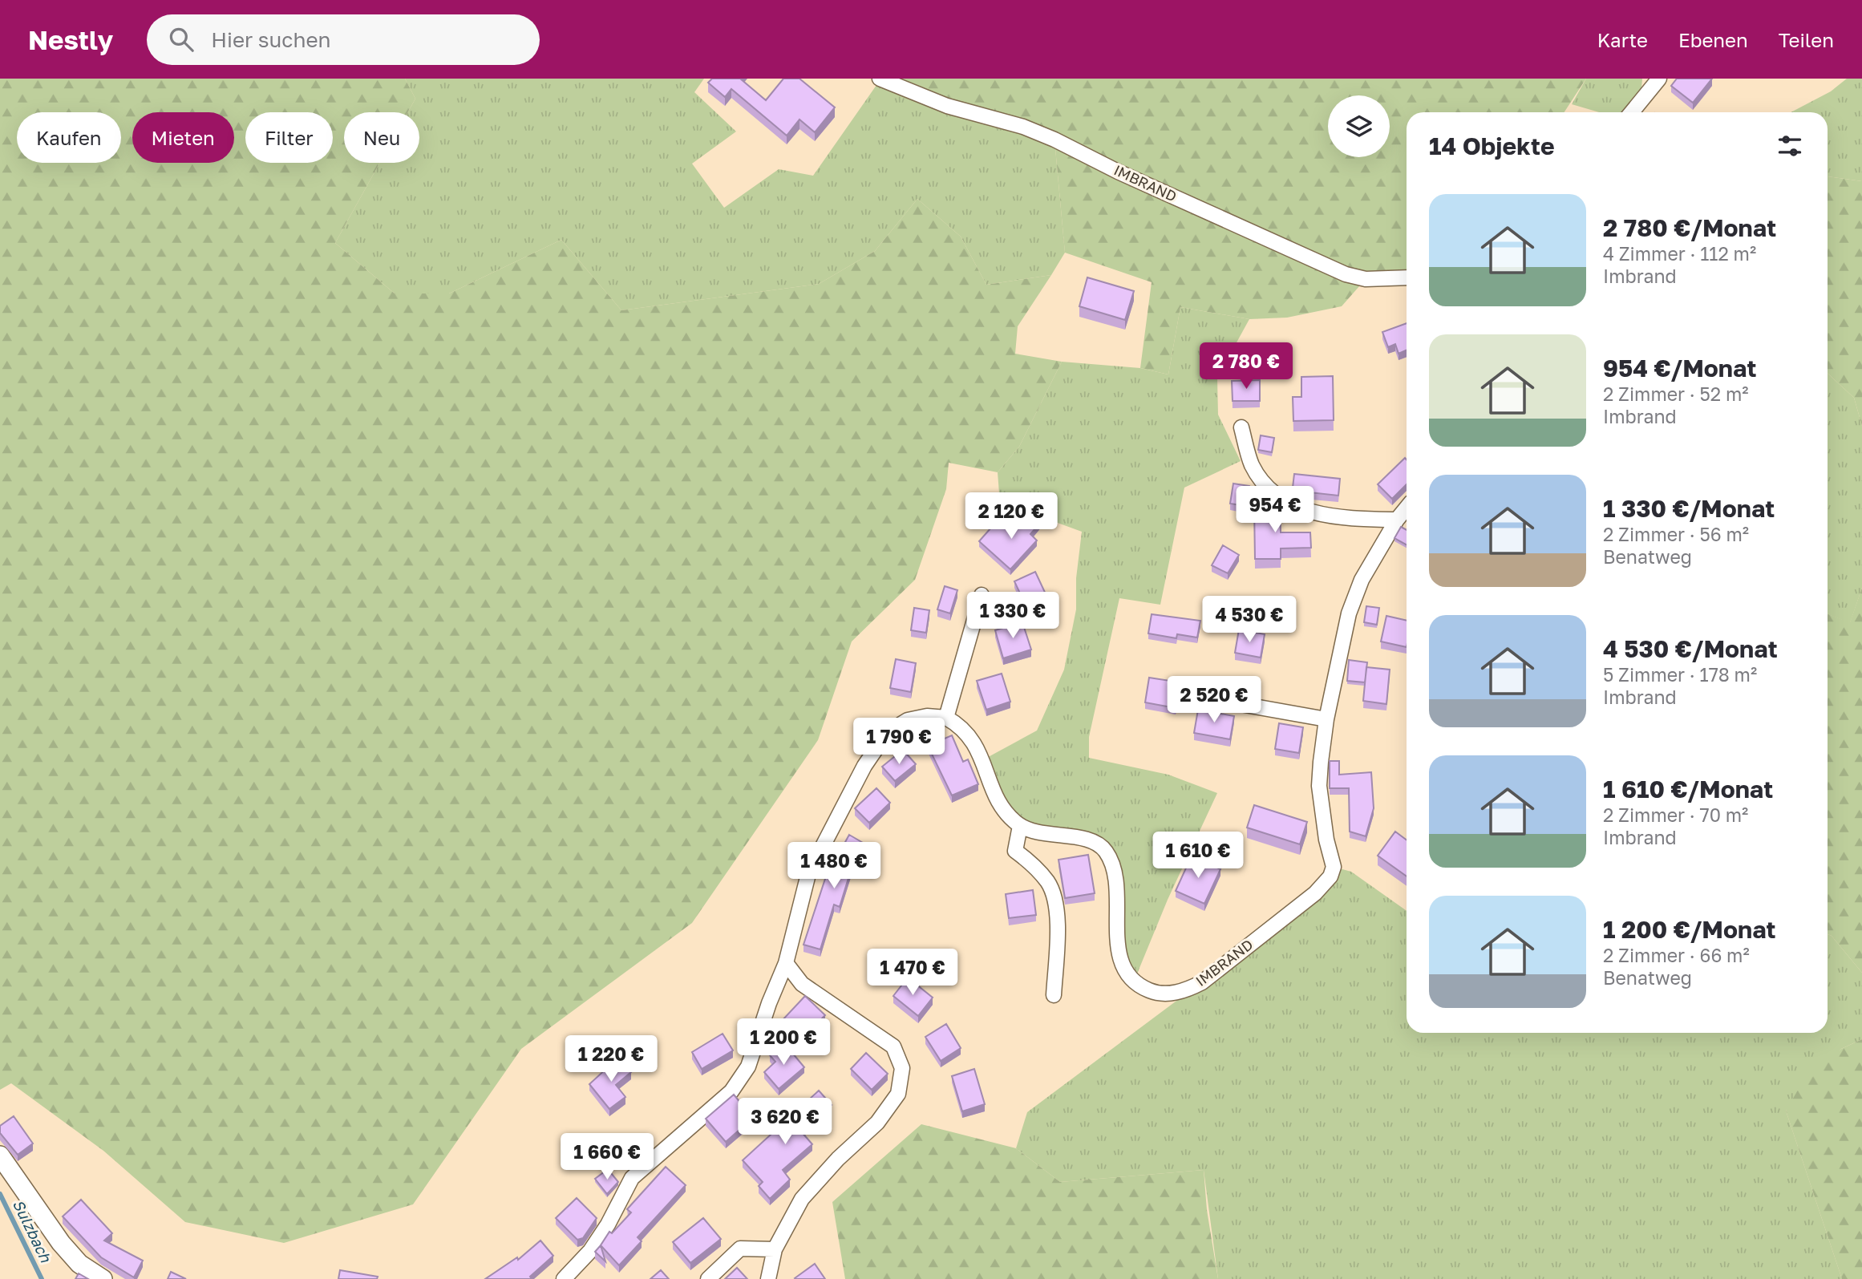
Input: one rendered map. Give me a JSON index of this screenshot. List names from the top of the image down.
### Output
{
  "streets": {
    "street": ["IMBRAND"]
  },
  "water": ["Sulzbach"],
  "page": {
    "header": "Nestly",
    "search": "Hier suchen",
    "nav": ["Karte", "Ebenen", "Teilen"],
    "chip": [
      "Kaufen",
      "Mieten",
      "Filter",
      "Neu"
    ],
    "heading": "14 Objekte",
    "list": [
      {
        "name": "2 780 €/Monat",
        "note": "4 Zimmer · 112 m² · Imbrand"
      },
      {
        "name": "954 €/Monat",
        "note": "2 Zimmer · 52 m² · Imbrand"
      },
      {
        "name": "1 330 €/Monat",
        "note": "2 Zimmer · 56 m² · Benatweg"
      },
      {
        "name": "4 530 €/Monat",
        "note": "5 Zimmer · 178 m² · Imbrand"
      },
      {
        "name": "1 610 €/Monat",
        "note": "2 Zimmer · 70 m² · Imbrand"
      },
      {
        "name": "1 200 €/Monat",
        "note": "2 Zimmer · 66 m² · Benatweg"
      }
    ],
    "price": [
      "2 780 €",
      "954 €",
      "2 120 €",
      "1 330 €",
      "4 530 €",
      "2 520 €",
      "1 790 €",
      "1 610 €",
      "1 480 €",
      "1 470 €",
      "1 200 €",
      "1 220 €",
      "3 620 €",
      "1 660 €"
    ]
  }
}
